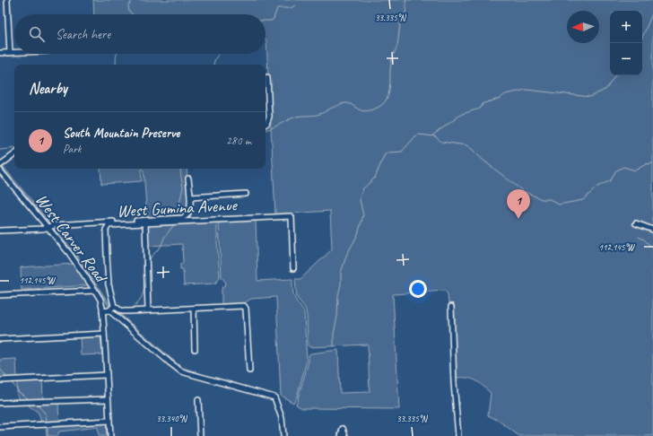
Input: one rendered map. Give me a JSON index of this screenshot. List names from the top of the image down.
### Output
{
  "streets": {
    "street": ["West Gumina Avenue", "West Carver Road"]
  },
  "north": "left",
  "page": {
    "map_buttons": ["+", "−"],
    "search": "Search here",
    "heading": "Nearby",
    "list": [
      {
        "mark": "1",
        "name": "South Mountain Preserve",
        "note": "Park",
        "value": "280 m"
      }
    ],
    "pins": "1"
  },
  "coordinates": ["33.335°N", "112.145°W", "33.340°N"]
}
